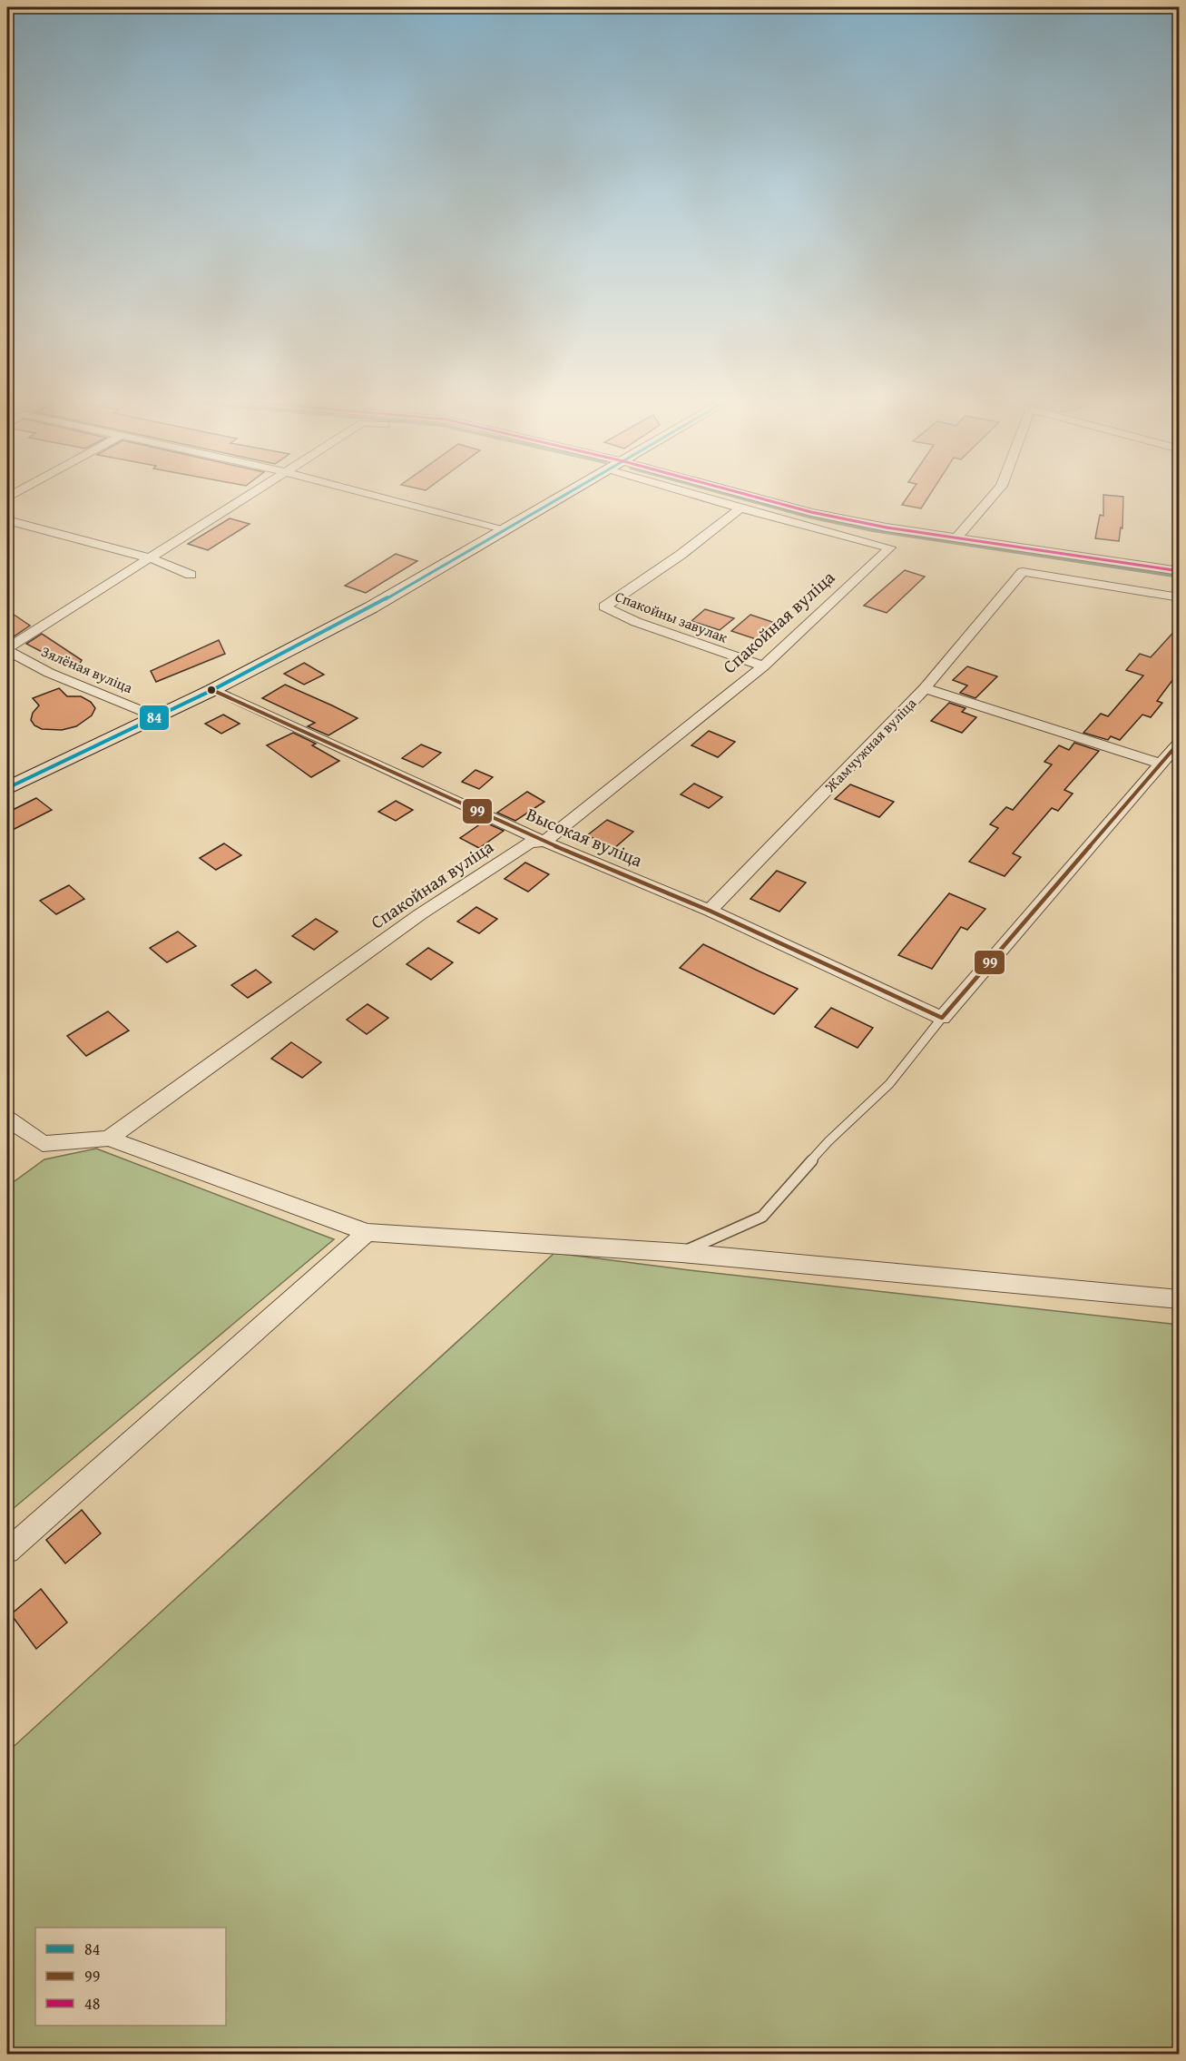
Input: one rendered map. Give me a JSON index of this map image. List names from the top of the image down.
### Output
{
  "streets": {
    "street": [
      "Спакойны завулак",
      "Спакойная вуліца",
      "Зялёная вуліца",
      "Жамчужная вуліца",
      "Высокая вуліца"
    ]
  },
  "crossings": [
    ["Спакойны завулак", "Спакойная вуліца"],
    ["Спакойная вуліца", "Высокая вуліца"],
    ["Жамчужная вуліца", "Высокая вуліца"]
  ],
  "lines": ["transit line 84", "transit line 48", "transit line 99"],
  "legend": ["84", "99", "48"]
}
